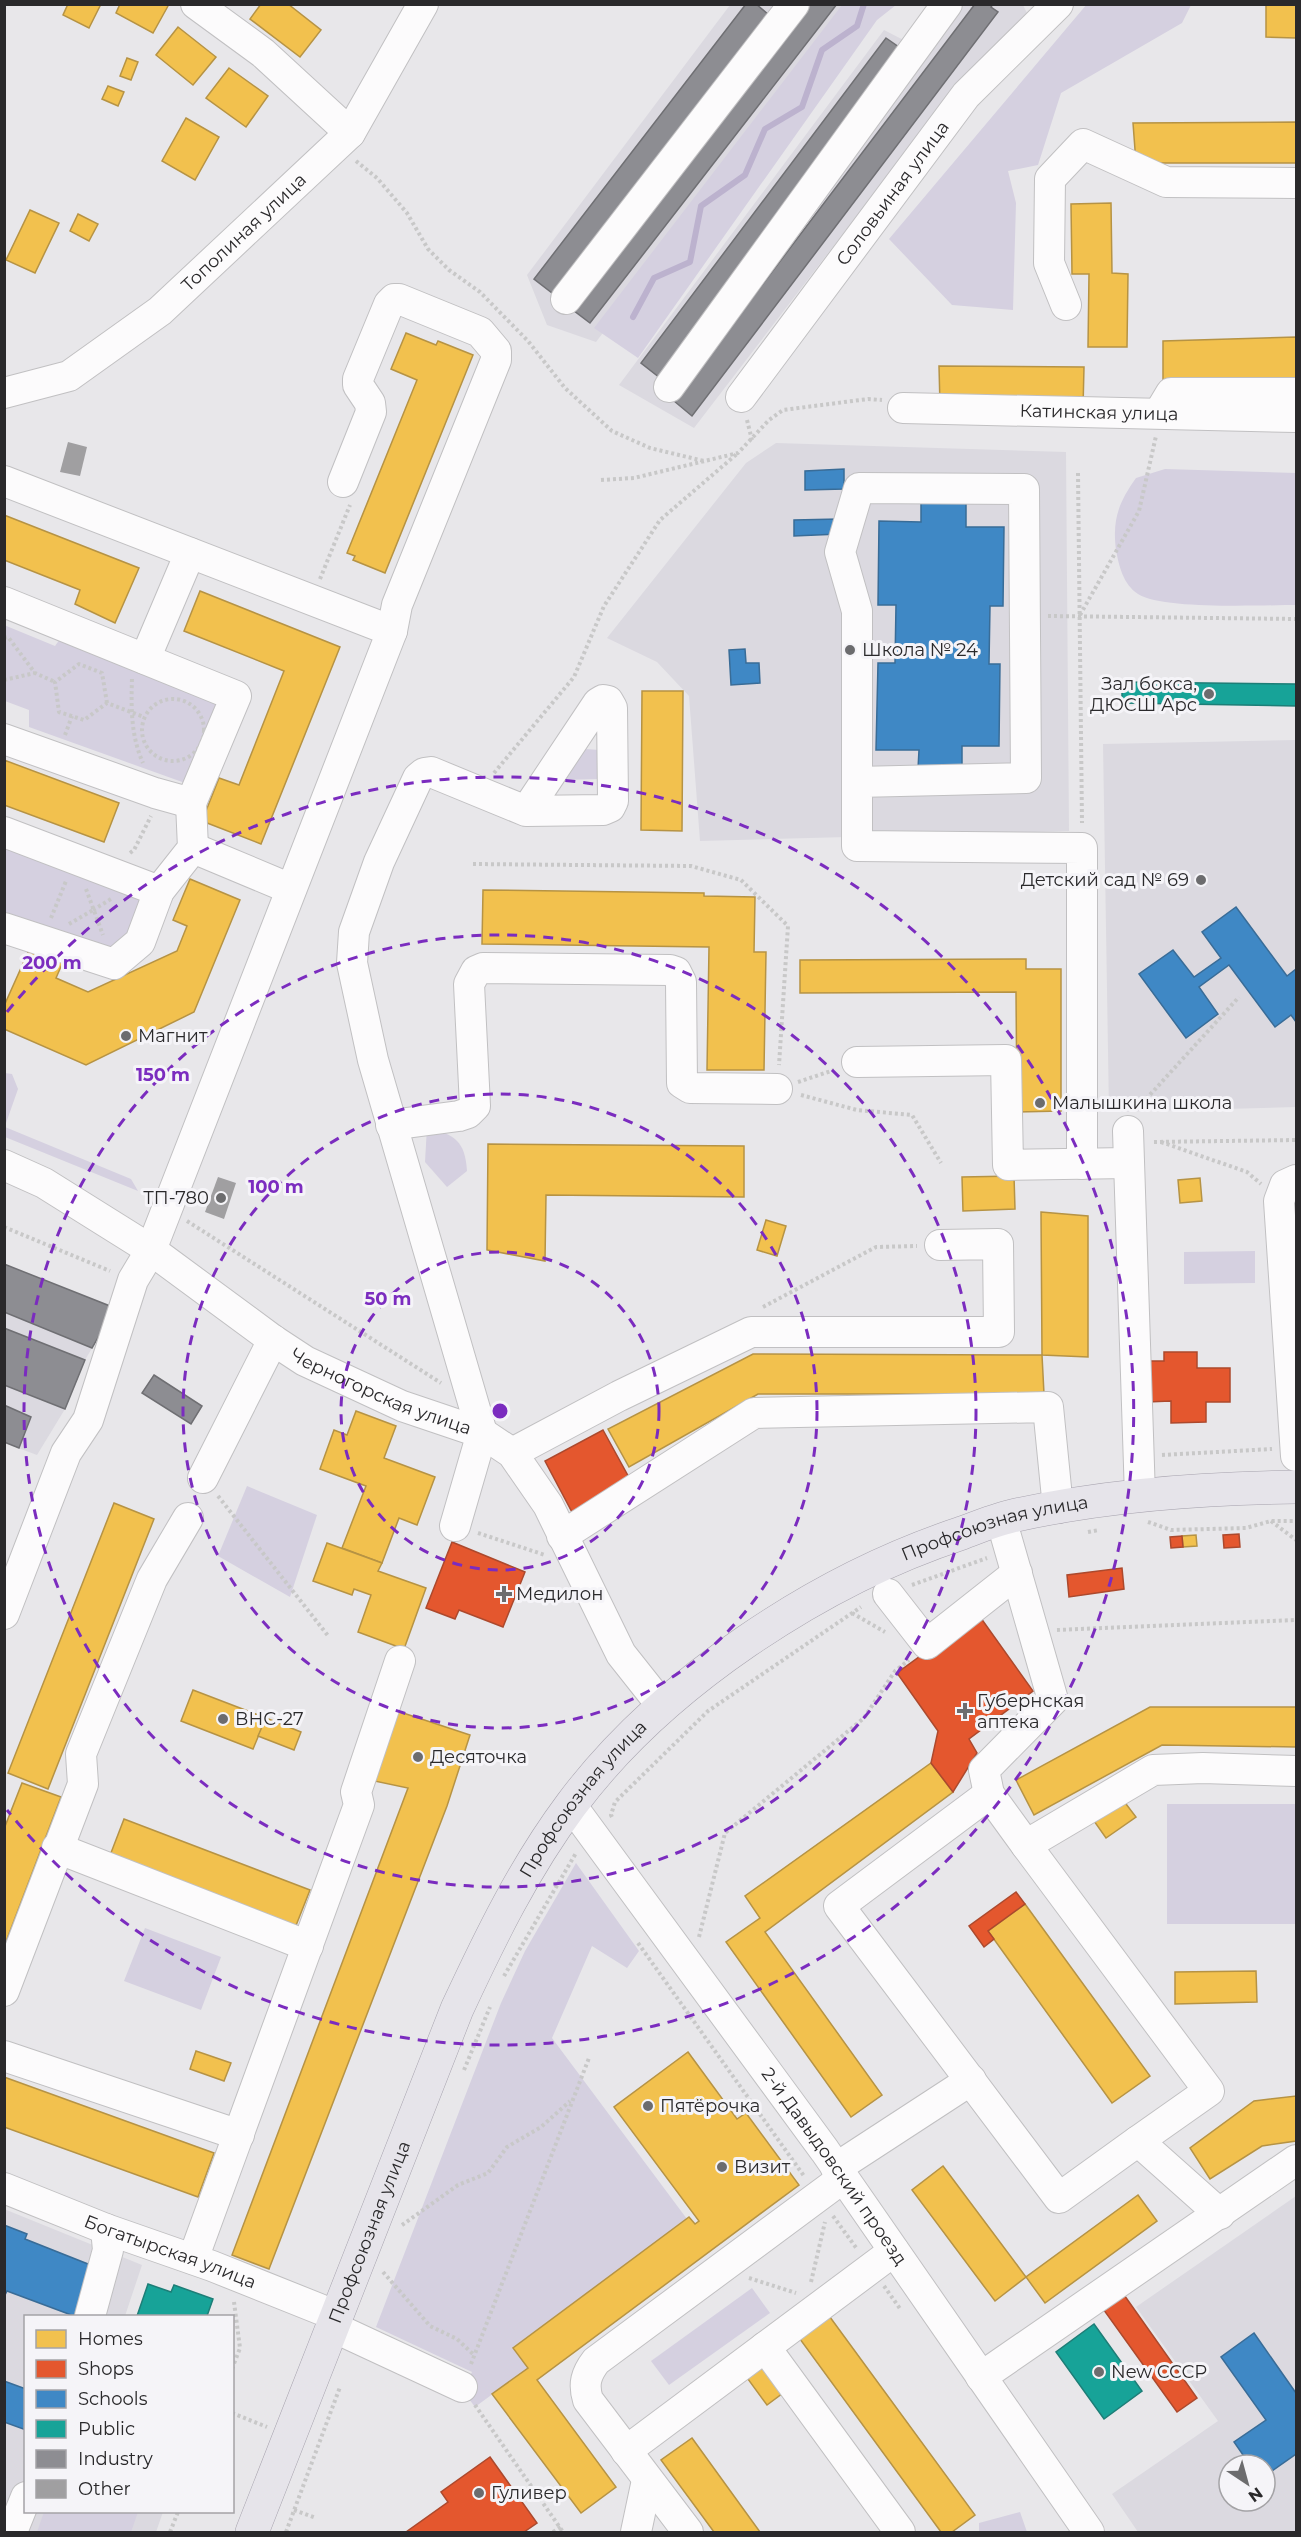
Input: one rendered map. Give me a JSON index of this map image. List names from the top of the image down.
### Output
{
  "streets": {
    "main road": ["Профсоюзная улица"],
    "street": [
      "Соловьиная улица",
      "Тополиная улица",
      "Катинская улица",
      "Черногорская улица",
      "2-й Давыдовский проезд",
      "Богатырская улица"
    ]
  },
  "crossings": [
    ["Черногорская улица", "Профсоюзная улица"],
    ["Профсоюзная улица", "2-й Давыдовский проезд"],
    ["Профсоюзная улица", "Богатырская улица"]
  ],
  "places": {
    "other": [
      "Школа № 24",
      "Зал бокса, ДЮСШ Арс",
      "Детский сад № 69",
      "Магнит",
      "Малышкина школа",
      "ТП-780",
      "ВНС-27",
      "Десяточка",
      "Пятёрочка",
      "Визит",
      "New СССР",
      "Гуливер"
    ],
    "health": ["Медилон", "Губернская аптека"]
  },
  "legend": [
    "Homes",
    "Shops",
    "Schools",
    "Public",
    "Industry",
    "Other"
  ],
  "north": "bottom right",
  "rings": [
    "200 m",
    "150 m",
    "100 m",
    "50 m"
  ]
}
